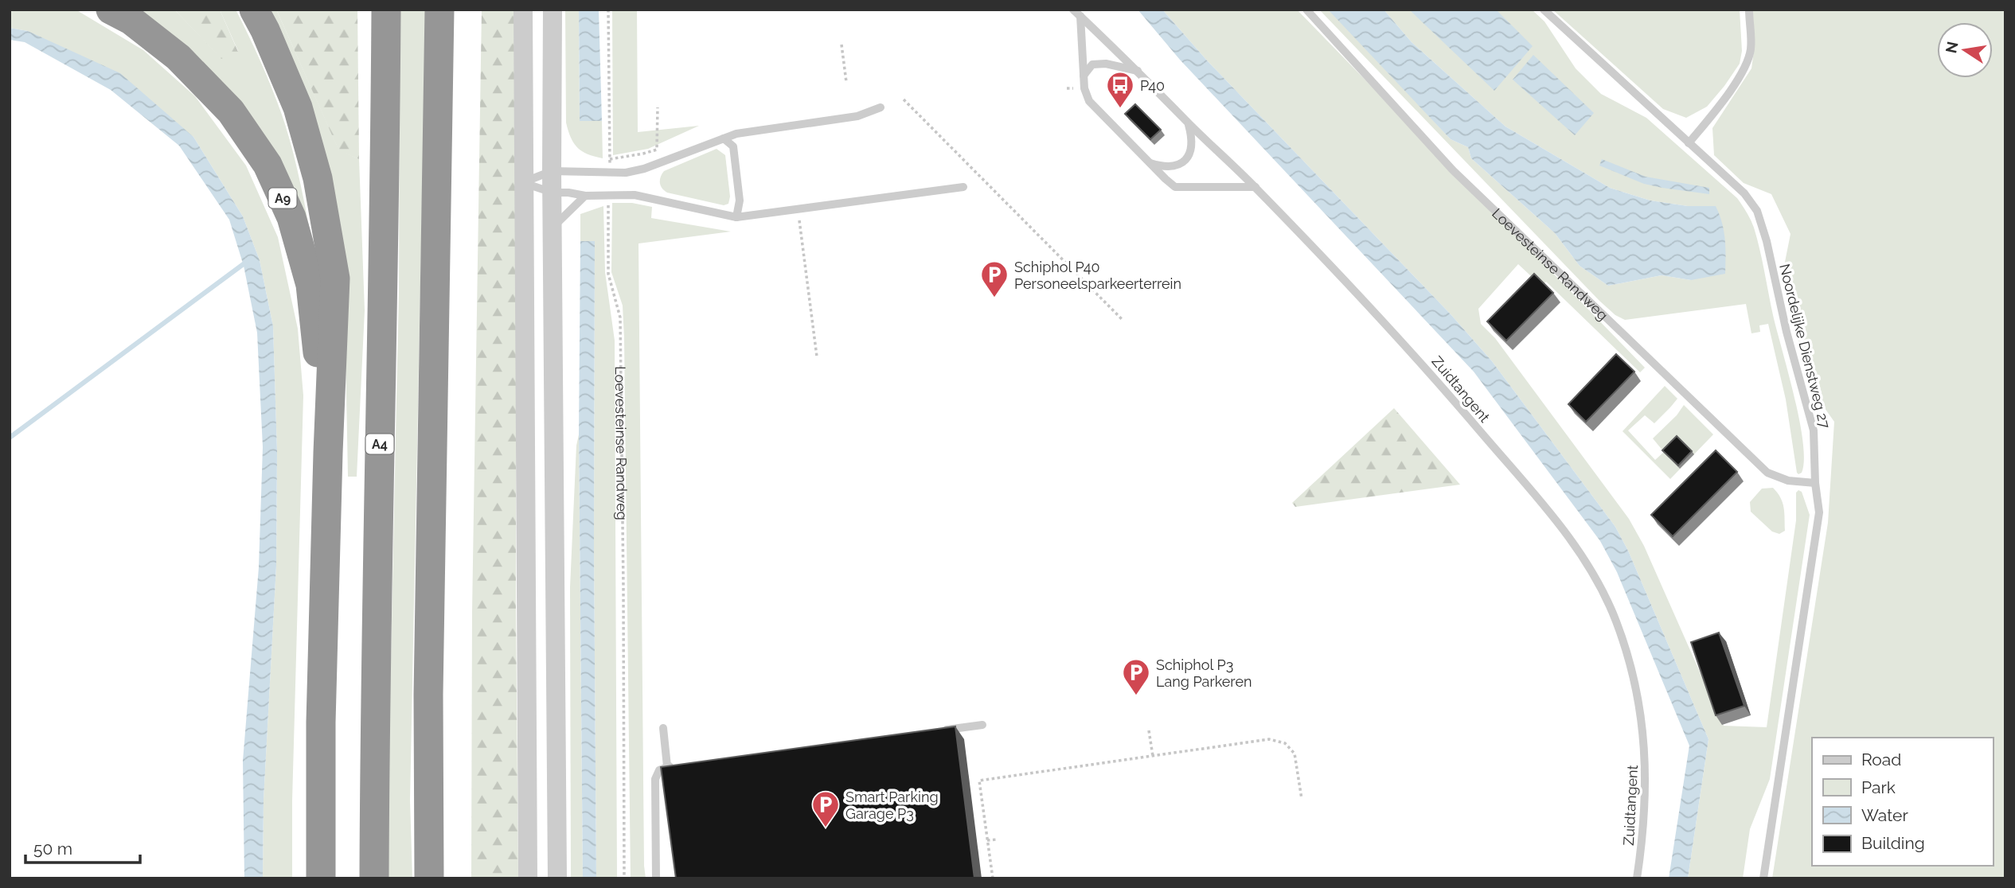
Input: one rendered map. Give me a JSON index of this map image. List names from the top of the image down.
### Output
{
  "streets": {
    "highway": ["A9", "A4"],
    "lane": ["Loevesteinse Randweg", "Noordelijke Dienstweg 27", "Zuidtangent"]
  },
  "crossings": [
    ["Loevesteinse Randweg", "Noordelijke Dienstweg 27"]
  ],
  "places": {
    "bus stop": ["P40"],
    "parking": ["Schiphol P40 Personeelsparkeerterrein", "Schiphol P3 Lang Parkeren", "Smart Parking Garage P3"]
  },
  "legend": [
    "Road",
    "Park",
    "Water",
    "Building"
  ],
  "scale_bar": "50 m",
  "north": "left"
}
